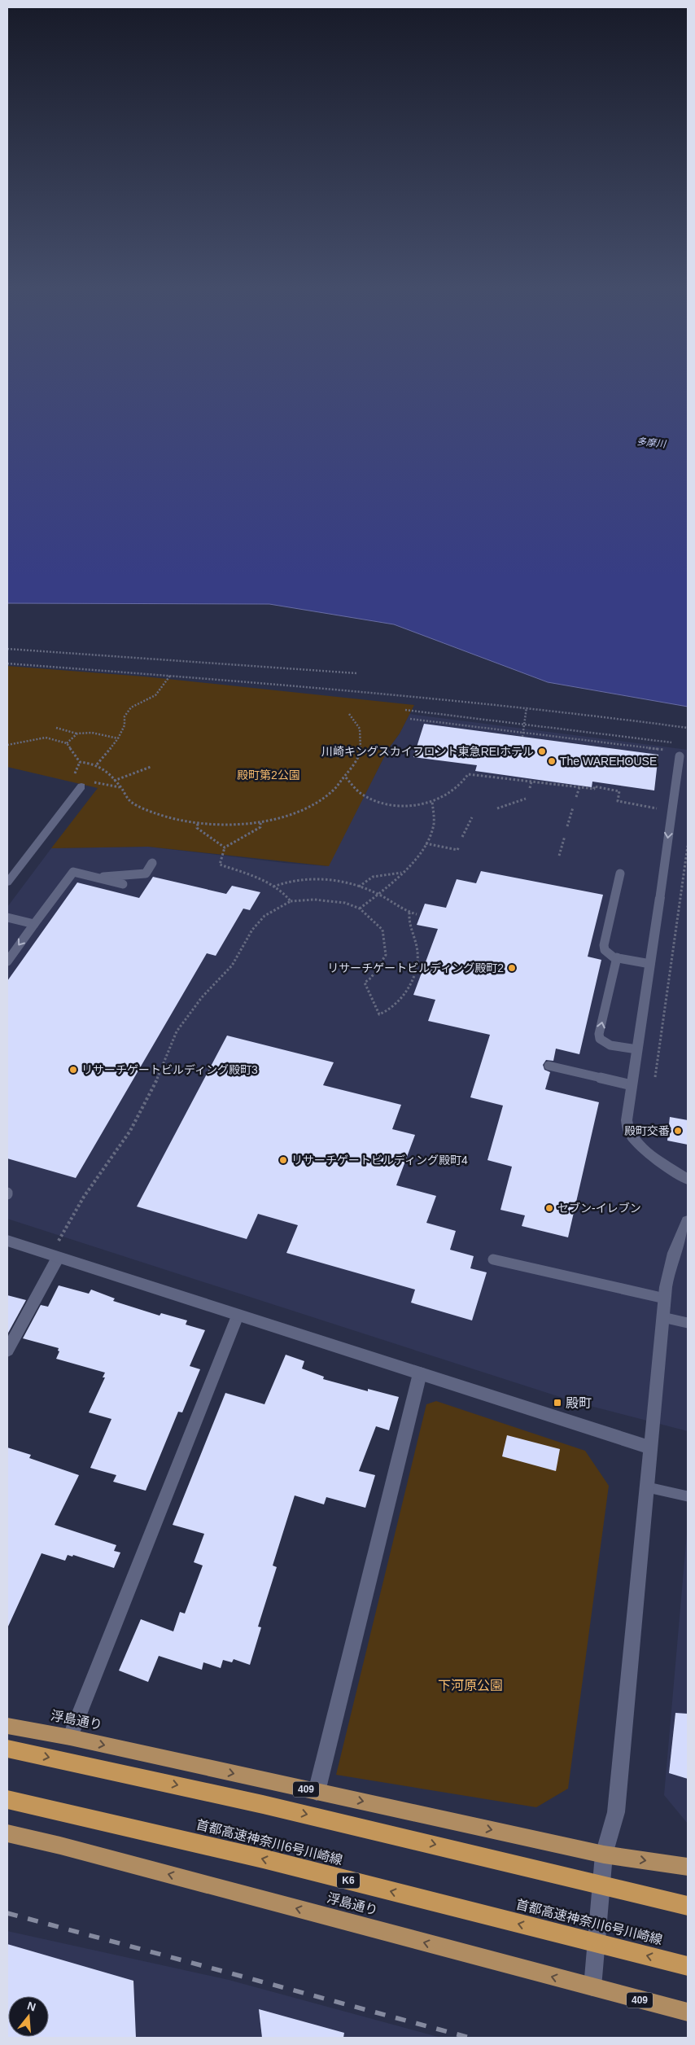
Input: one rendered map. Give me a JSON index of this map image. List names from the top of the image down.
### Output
{
  "streets": {
    "highway": [
      "浮島通り",
      "409",
      "首都高速神奈川6号川崎線",
      "K6"
    ]
  },
  "water": ["多摩川"],
  "parks": ["殿町第2公園", "下河原公園"],
  "places": {
    "other": [
      "川崎キングスカイフロント東急REIホテル",
      "The WAREHOUSE",
      "リサーチゲートビルディング殿町2",
      "リサーチゲートビルディング殿町3",
      "殿町交番",
      "リサーチゲートビルディング殿町4",
      "セブン-イレブン"
    ],
    "transit": ["殿町"]
  },
  "north": "top"
}
